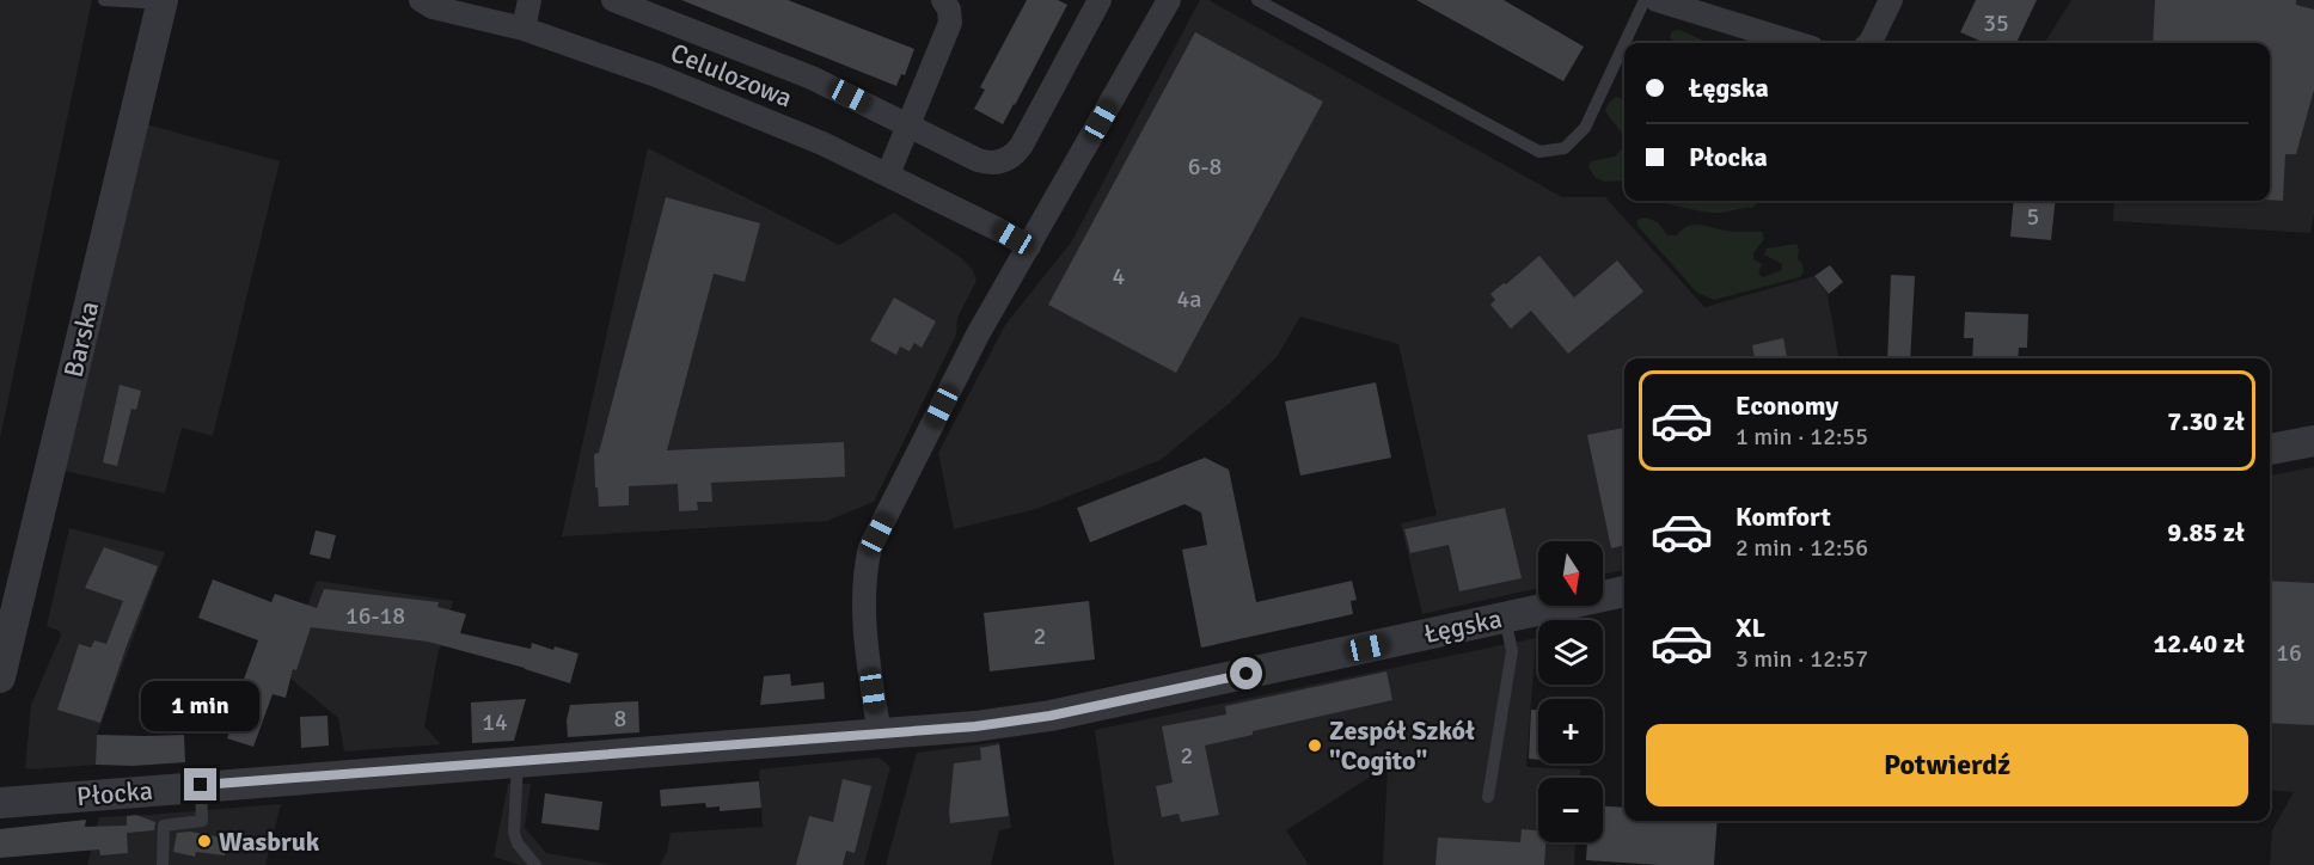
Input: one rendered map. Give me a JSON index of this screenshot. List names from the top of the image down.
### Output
{
  "streets": {
    "street": [
      "Celulozowa",
      "Barska",
      "Łęgska",
      "Płocka"
    ]
  },
  "crossings": [
    ["Łęgska", "Płocka"]
  ],
  "places": ["Zespół Szkół \"Cogito\"", "Wasbruk"],
  "house_numbers": [
    "35",
    "6-8",
    "5",
    "4",
    "4a",
    "16-18",
    "2",
    "16",
    "8",
    "14",
    "2"
  ],
  "north": "bottom",
  "page": {
    "banner": ["Łęgska", "Płocka"],
    "list": [
      {
        "name": "Economy",
        "note": "1 min · 12:55",
        "value": "7.30 zł"
      },
      {
        "name": "Komfort",
        "note": "2 min · 12:56",
        "value": "9.85 zł"
      },
      {
        "name": "XL",
        "note": "3 min · 12:57",
        "value": "12.40 zł"
      }
    ],
    "map_buttons": ["+", "−"],
    "bubble": "1 min",
    "buttons": "Potwierdź"
  }
}
